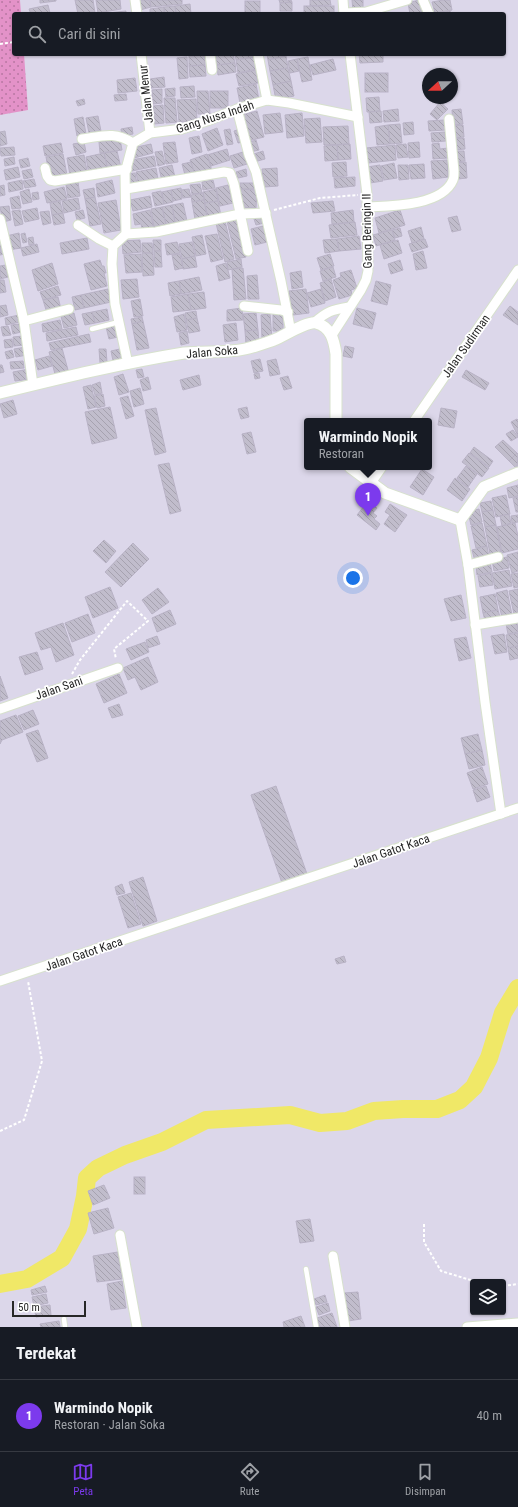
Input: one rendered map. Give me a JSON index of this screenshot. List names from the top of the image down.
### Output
{
  "streets": {
    "street": [
      "Jalan Menur",
      "Gang Nusa Indah",
      "Gang Beringin II",
      "Jalan Sudirman",
      "Jalan Soka",
      "Jalan Sani",
      "Jalan Gatot Kaca"
    ]
  },
  "crossings": [
    ["Jalan Menur", "Gang Nusa Indah"],
    ["Gang Nusa Indah", "Gang Beringin II"]
  ],
  "scale_bar": "50 m",
  "north": "left",
  "page": {
    "search": "Cari di sini",
    "popup": ["Warmindo Nopik", "Restoran"],
    "pins": "1",
    "scale": "50 m",
    "heading": "Terdekat",
    "list": [
      {
        "mark": "1",
        "name": "Warmindo Nopik",
        "note": "Restoran · Jalan Soka",
        "value": "40 m"
      }
    ],
    "nav": ["Peta", "Rute", "Disimpan"]
  }
}
